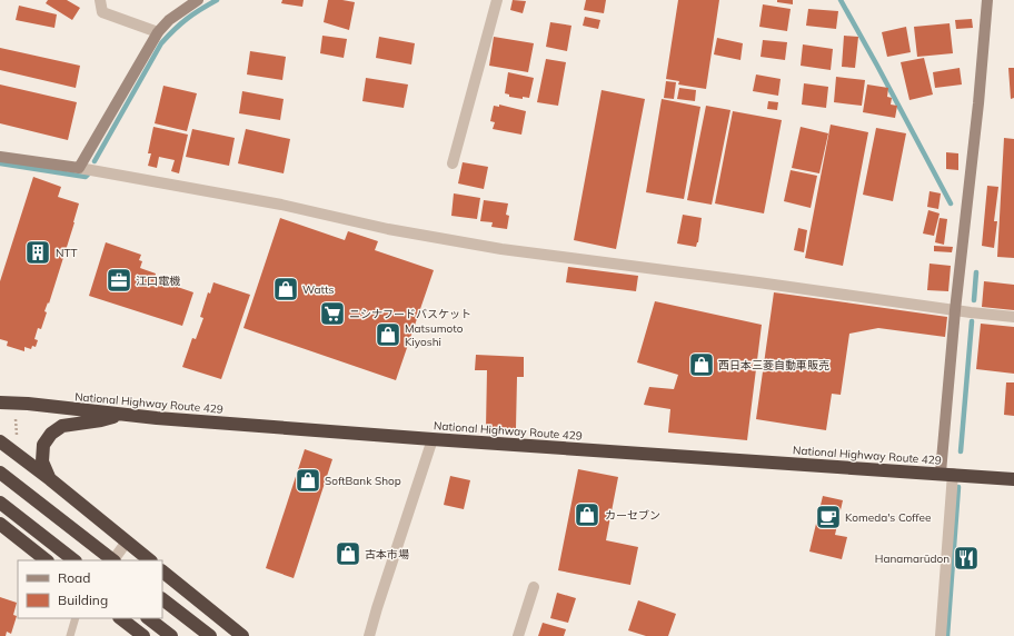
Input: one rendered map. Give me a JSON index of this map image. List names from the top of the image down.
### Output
{
  "streets": {
    "highway": ["National Highway Route 429"]
  },
  "places": {
    "building": ["NTT"],
    "office": ["江口電機"],
    "shop": [
      "Watts",
      "Matsumoto Kiyoshi",
      "西日本三菱自動車販売",
      "SoftBank Shop",
      "カーセブン",
      "古本市場"
    ],
    "supermarket": ["ニシナフードバスケット"],
    "cafe": ["Komeda's Coffee"],
    "restaurant": ["Hanamarūdon"]
  },
  "legend": ["Road", "Building"]
}
